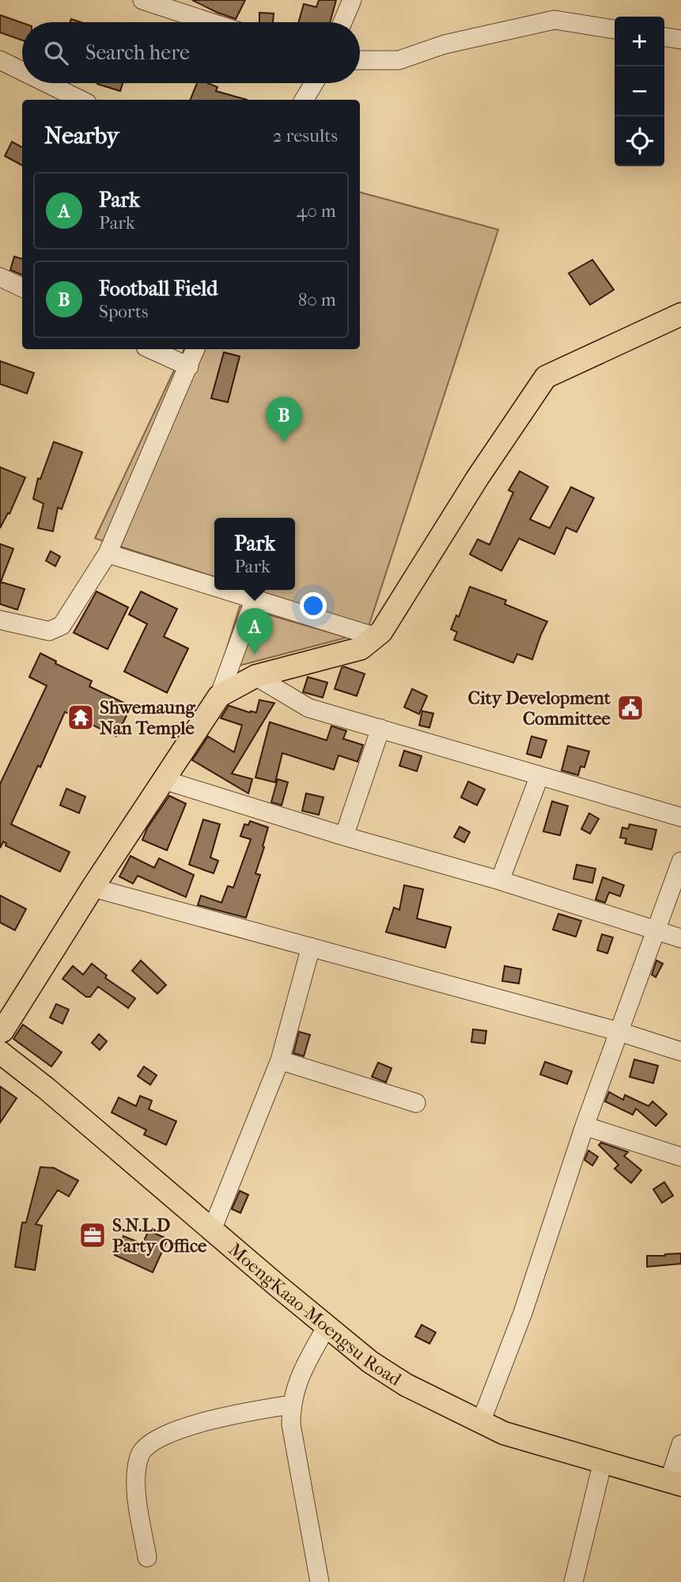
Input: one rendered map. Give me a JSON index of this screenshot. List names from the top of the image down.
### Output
{
  "streets": {
    "main road": ["MoengKaao-Moengsu Road"]
  },
  "places": {
    "public building": ["City Development Committee"],
    "temple": ["Shwemaung Nan Temple"],
    "office": ["S.N.L.D Party Office"]
  },
  "page": {
    "map_buttons": ["+", "−"],
    "search": "Search here",
    "heading": ["Nearby", "2 results"],
    "list": [
      {
        "mark": "A",
        "name": "Park",
        "note": "Park",
        "value": "40 m"
      },
      {
        "mark": "B",
        "name": "Football Field",
        "note": "Sports",
        "value": "80 m"
      }
    ],
    "pins": ["B", "A"],
    "popup": ["Park", "Park"]
  }
}
